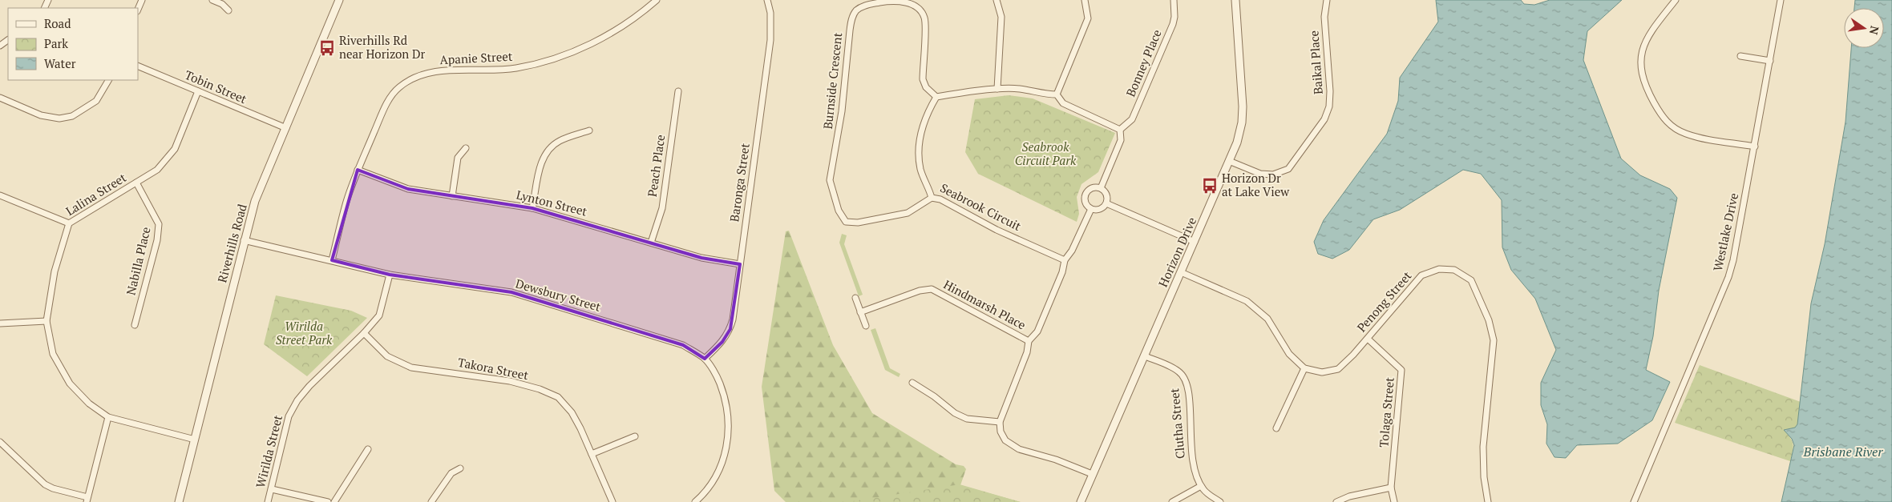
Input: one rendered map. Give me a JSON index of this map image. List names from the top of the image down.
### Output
{
  "streets": {
    "street": [
      "Apanie Street",
      "Baikal Place",
      "Bonney Place",
      "Burnside Crescent",
      "Tobin Street",
      "Peach Place",
      "Baronga Street",
      "Lalina Street",
      "Lynton Street",
      "Seabrook Circuit",
      "Westlake Drive",
      "Riverhills Road",
      "Horizon Drive",
      "Nabilla Place",
      "Dewsbury Street",
      "Penong Street",
      "Hindmarsh Place",
      "Takora Street",
      "Tolaga Street",
      "Clutha Street",
      "Wirilda Street"
    ]
  },
  "crossings": [
    ["Apanie Street", "Lynton Street"],
    ["Apanie Street", "Dewsbury Street"],
    ["Baikal Place", "Horizon Drive"],
    ["Burnside Crescent", "Seabrook Circuit"],
    ["Tobin Street", "Lalina Street"],
    ["Tobin Street", "Riverhills Road"],
    ["Peach Place", "Lynton Street"],
    ["Baronga Street", "Lynton Street"],
    ["Baronga Street", "Dewsbury Street"],
    ["Lalina Street", "Riverhills Road"],
    ["Lalina Street", "Nabilla Place"],
    ["Riverhills Road", "Dewsbury Street"],
    ["Horizon Drive", "Clutha Street"],
    ["Dewsbury Street", "Wirilda Street"],
    ["Penong Street", "Tolaga Street"],
    ["Takora Street", "Wirilda Street"]
  ],
  "water": ["Brisbane River"],
  "parks": ["Seabrook Circuit Park", "Wirilda Street Park"],
  "places": {
    "bus stop": ["Riverhills Rd near Horizon Dr", "Horizon Dr at Lake View"]
  },
  "legend": ["Road", "Park", "Water"],
  "north": "right"
}
